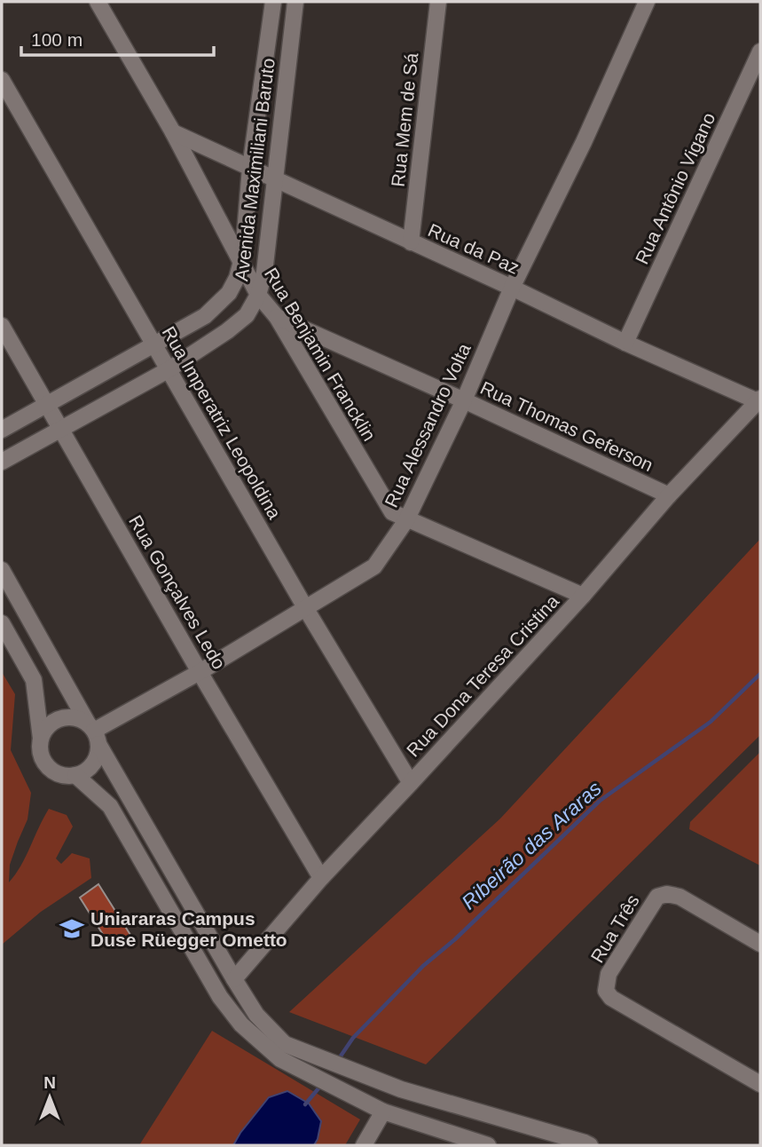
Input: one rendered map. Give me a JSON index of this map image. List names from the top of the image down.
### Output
{
  "streets": {
    "street": [
      "Rua Mem de Sá",
      "Avenida Maximiliani Baruto",
      "Rua Antônio Vigano",
      "Rua da Paz",
      "Rua Benjamin Francklin",
      "Rua Imperatriz Leopoldina",
      "Rua Alessandro Volta",
      "Rua Thomas Geferson",
      "Rua Gonçalves Ledo",
      "Rua Dona Teresa Cristina",
      "Rua Três"
    ]
  },
  "crossings": [
    ["Rua Mem de Sá", "Rua da Paz"],
    ["Avenida Maximiliani Baruto", "Rua da Paz"],
    ["Avenida Maximiliani Baruto", "Rua Benjamin Francklin"],
    ["Avenida Maximiliani Baruto", "Rua Imperatriz Leopoldina"],
    ["Avenida Maximiliani Baruto", "Rua Gonçalves Ledo"],
    ["Rua Antônio Vigano", "Rua da Paz"],
    ["Rua da Paz", "Rua Benjamin Francklin"],
    ["Rua da Paz", "Rua Alessandro Volta"],
    ["Rua da Paz", "Rua Dona Teresa Cristina"],
    ["Rua Benjamin Francklin", "Rua Alessandro Volta"],
    ["Rua Benjamin Francklin", "Rua Thomas Geferson"],
    ["Rua Benjamin Francklin", "Rua Dona Teresa Cristina"],
    ["Rua Imperatriz Leopoldina", "Rua Alessandro Volta"],
    ["Rua Imperatriz Leopoldina", "Rua Dona Teresa Cristina"],
    ["Rua Alessandro Volta", "Rua Thomas Geferson"],
    ["Rua Alessandro Volta", "Rua Gonçalves Ledo"],
    ["Rua Thomas Geferson", "Rua Dona Teresa Cristina"],
    ["Rua Gonçalves Ledo", "Rua Dona Teresa Cristina"]
  ],
  "water": ["Ribeirão das Araras"],
  "places": {
    "school or university": ["Uniararas Campus Duse Rüegger Ometto"]
  },
  "scale_bar": "100 m",
  "north": "top"
}
